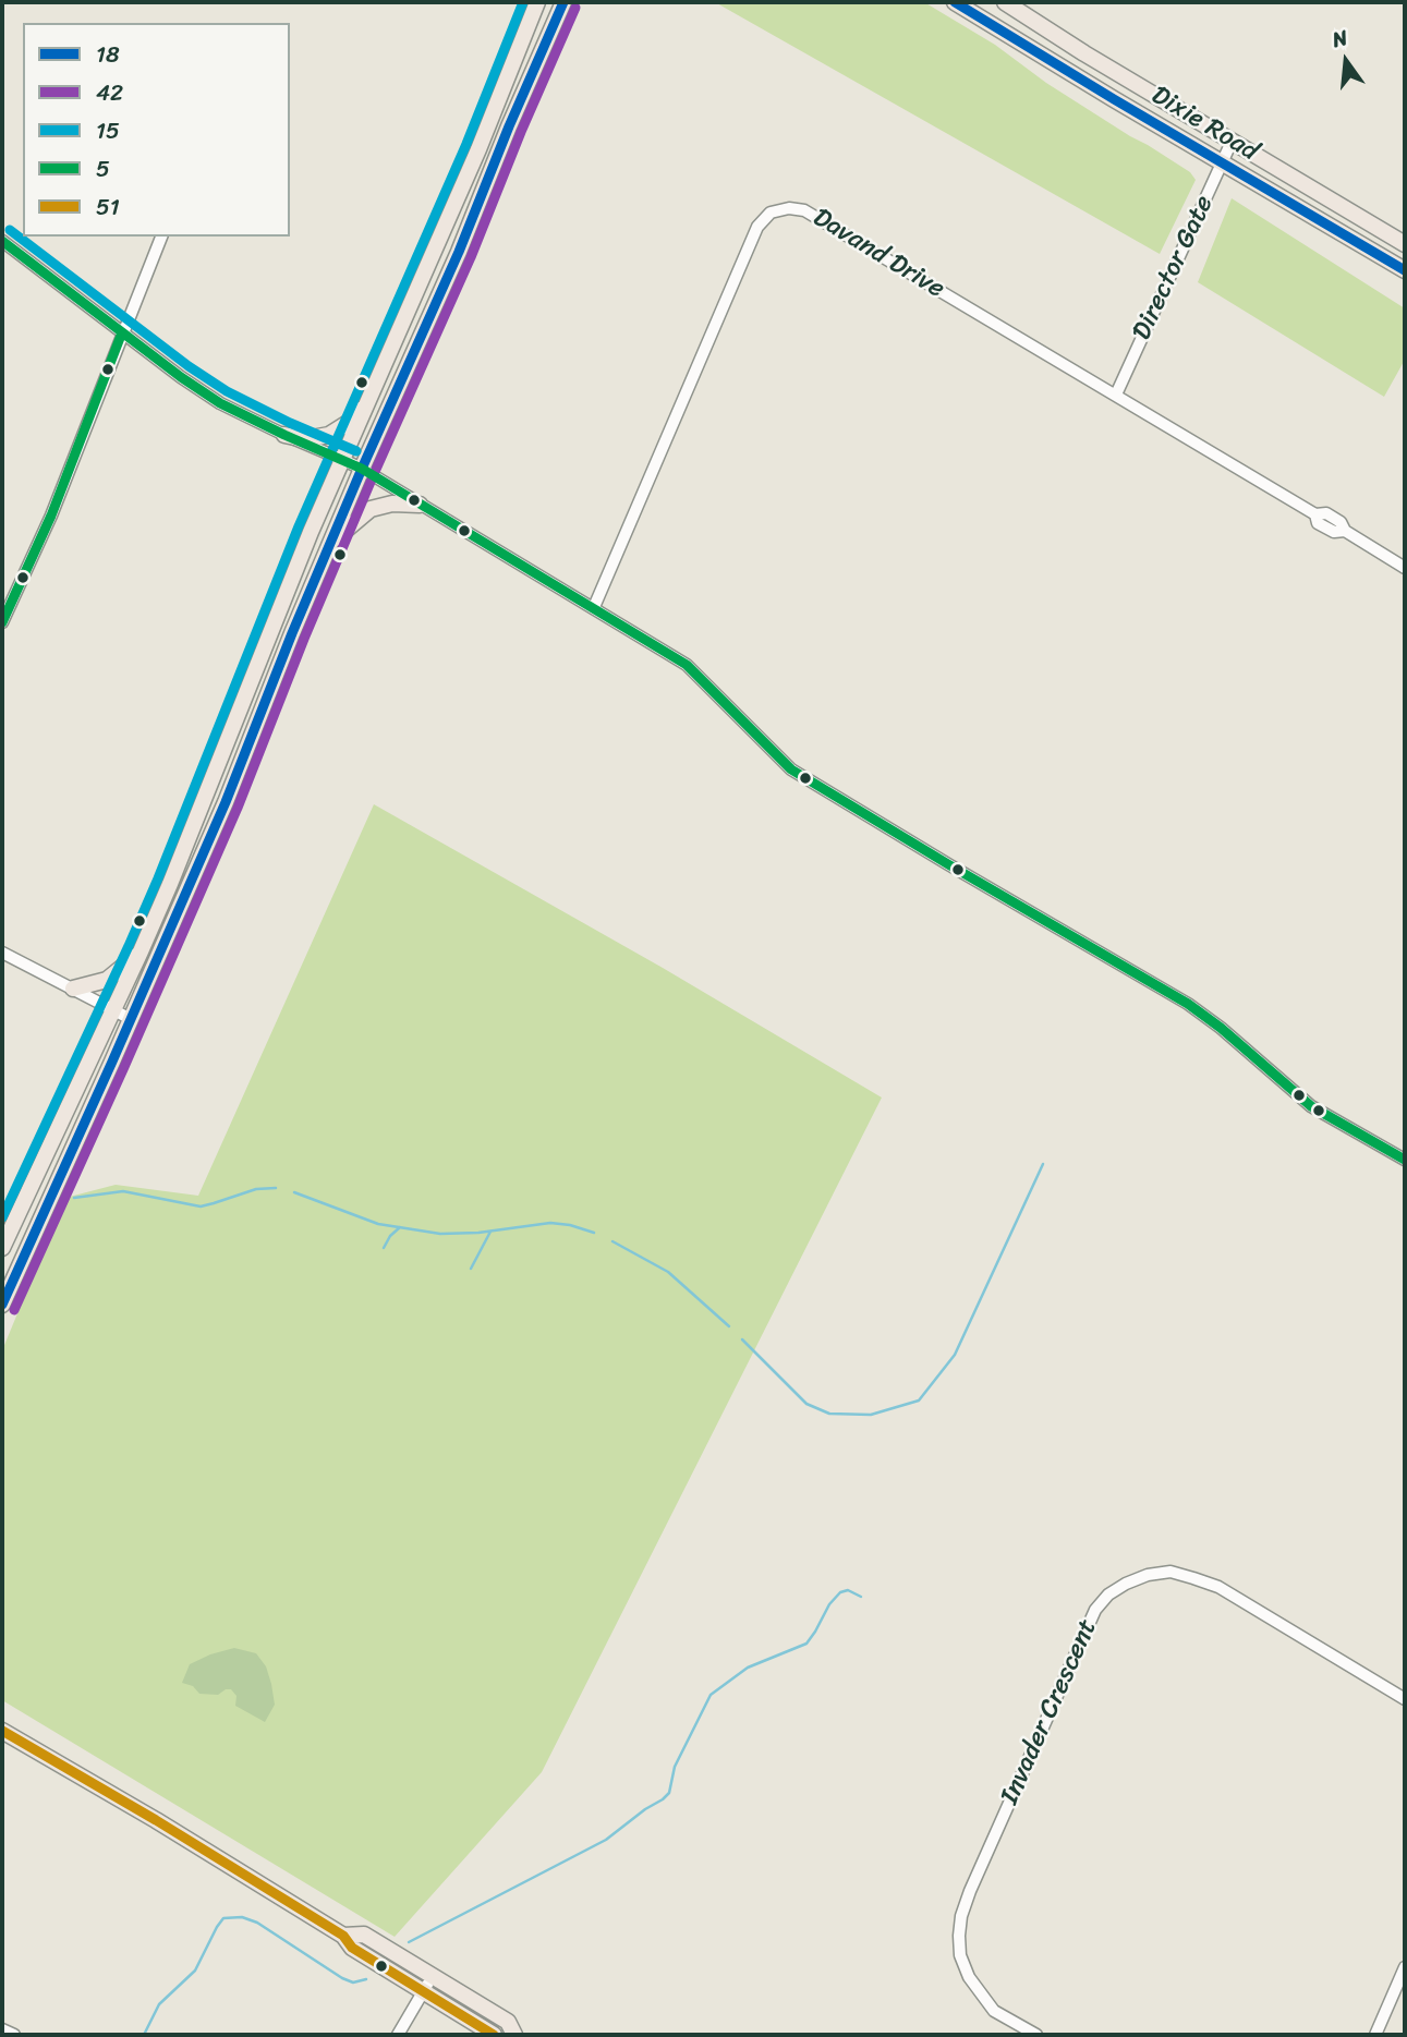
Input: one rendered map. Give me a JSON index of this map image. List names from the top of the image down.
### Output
{
  "streets": {
    "main road": ["Dixie Road"],
    "street": ["Davand Drive", "Director Gate", "Invader Crescent"]
  },
  "crossings": [
    ["Dixie Road", "Director Gate"],
    ["Davand Drive", "Director Gate"]
  ],
  "lines": [
    "transit line 18",
    "transit line 15",
    "transit line 42",
    "transit line 5",
    "transit line 51"
  ],
  "legend": [
    "18",
    "42",
    "15",
    "5",
    "51"
  ],
  "north": "top"
}
